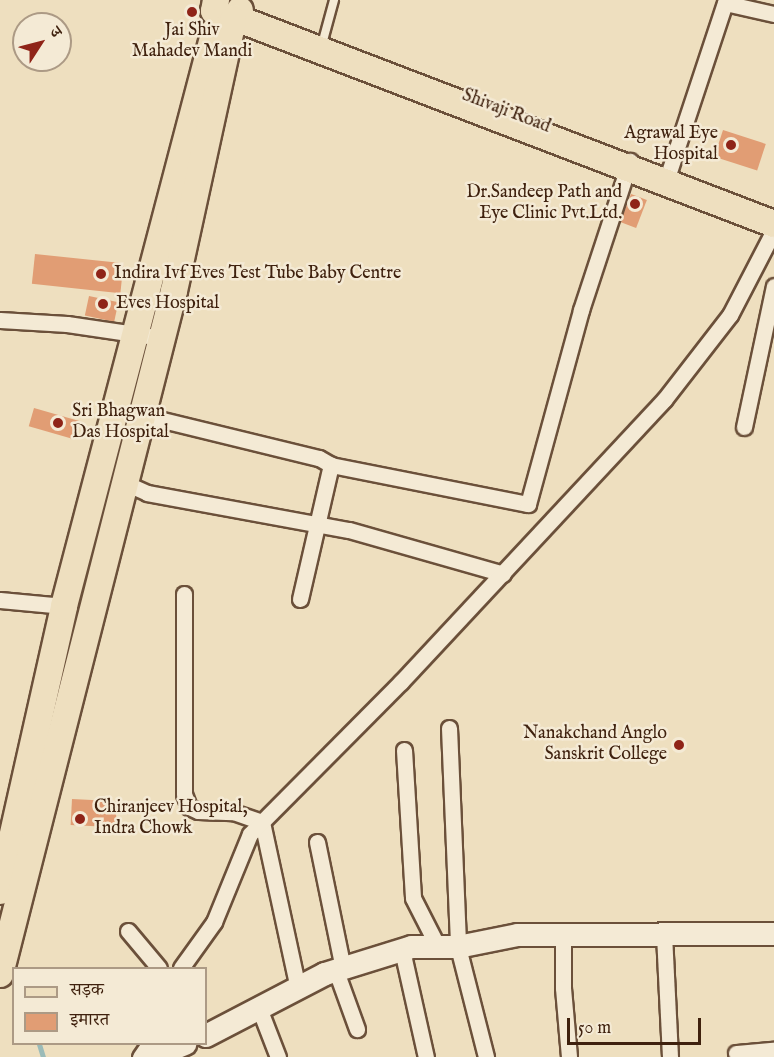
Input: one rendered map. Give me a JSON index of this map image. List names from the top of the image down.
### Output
{
  "streets": {
    "main road": ["Shivaji Road"]
  },
  "places": [
    "Jai Shiv Mahadev Mandi",
    "Agrawal Eye Hospital",
    "Dr.Sandeep Path and Eye Clinic Pvt.Ltd.",
    "Indira Ivf Eves Test Tube Baby Centre",
    "Eves Hospital",
    "Sri Bhagwan Das Hospital",
    "Nanakchand Anglo Sanskrit College",
    "Chiranjeev Hospital, Indra Chowk"
  ],
  "legend": ["सड़क", "इमारत"],
  "scale_bar": "50 m",
  "north": "top right"
}
